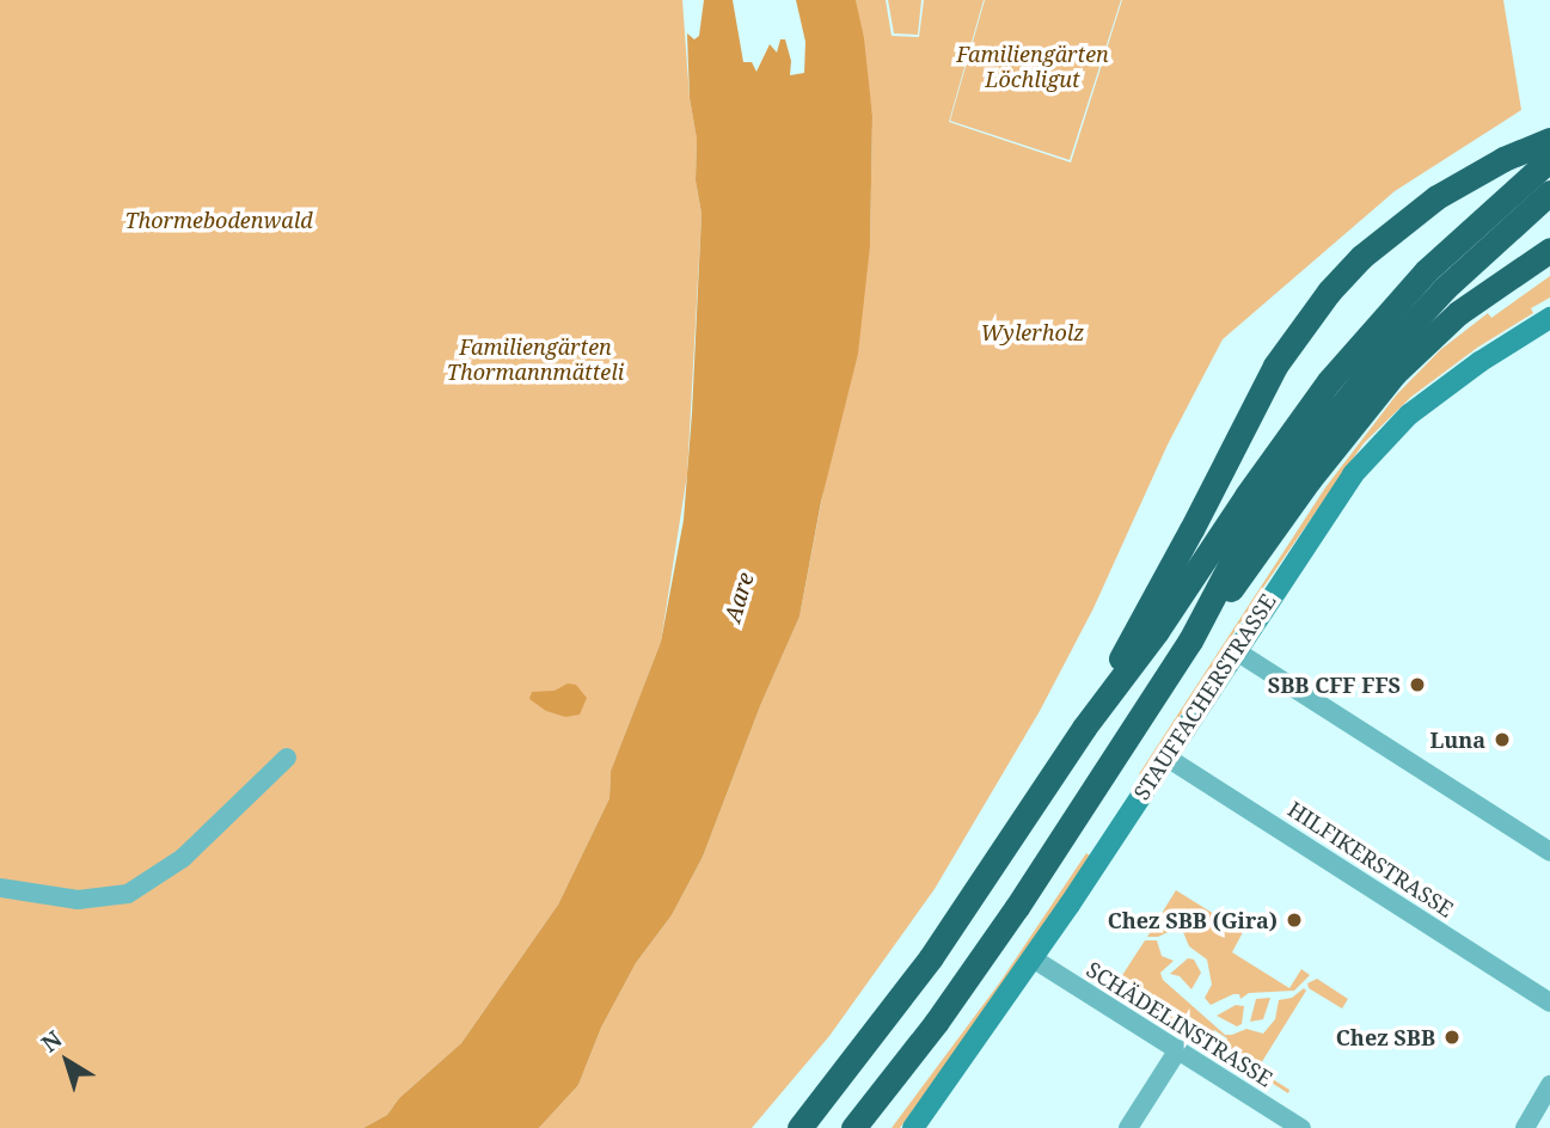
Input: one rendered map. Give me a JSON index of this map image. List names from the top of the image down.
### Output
{
  "streets": {
    "street": ["STAUFFACHERSTRASSE", "HILFIKERSTRASSE", "SCHÄDELINSTRASSE"]
  },
  "crossings": [
    ["STAUFFACHERSTRASSE", "HILFIKERSTRASSE"],
    ["STAUFFACHERSTRASSE", "SCHÄDELINSTRASSE"]
  ],
  "water": ["Aare"],
  "parks": [
    "Familiengärten Löchligut",
    "Thormebodenwald",
    "Wylerholz",
    "Familiengärten Thormannmätteli"
  ],
  "places": [
    "SBB CFF FFS",
    "Luna",
    "Chez SBB (Gira)",
    "Chez SBB"
  ],
  "north": "top left"
}
